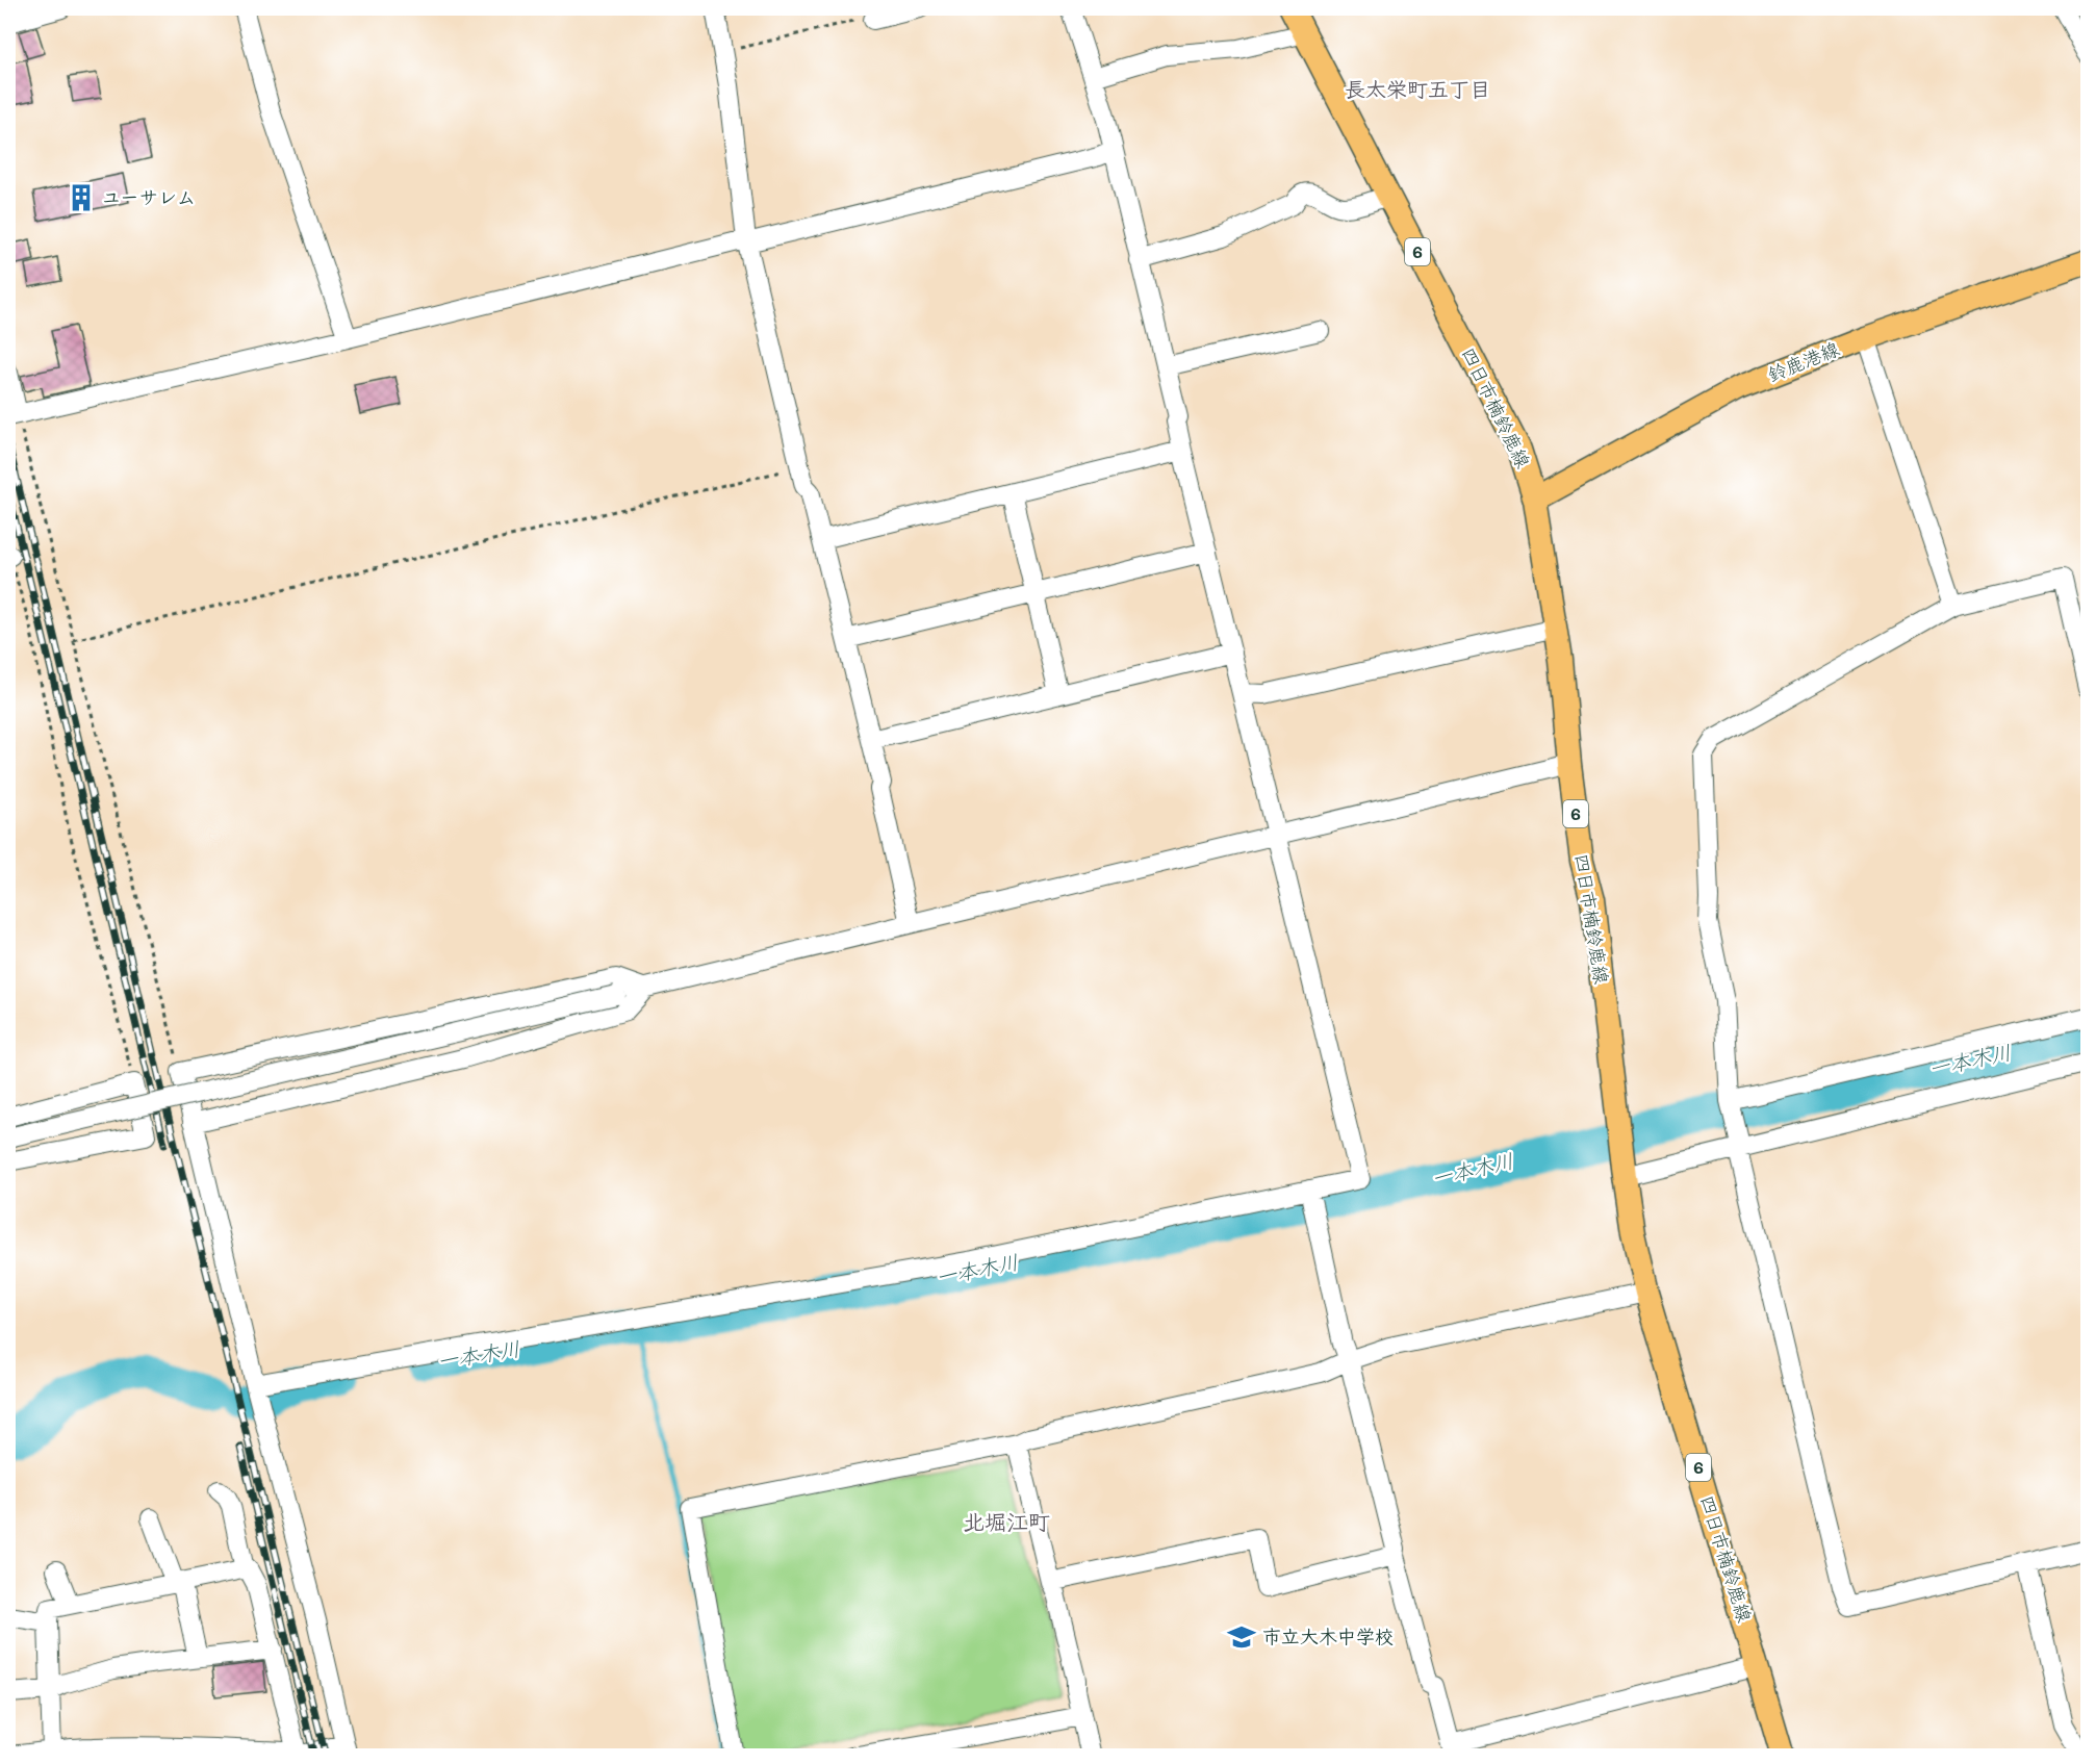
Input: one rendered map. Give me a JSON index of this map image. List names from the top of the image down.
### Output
{
  "streets": {
    "main road": ["6", "鈴鹿港線", "四日市楠鈴鹿線"]
  },
  "crossings": [
    ["鈴鹿港線", "四日市楠鈴鹿線"]
  ],
  "districts": ["長太栄町五丁目", "北堀江町"],
  "water": ["一本木川"],
  "places": {
    "building": ["ユーサレム"],
    "school or university": ["市立大木中学校"]
  }
}
